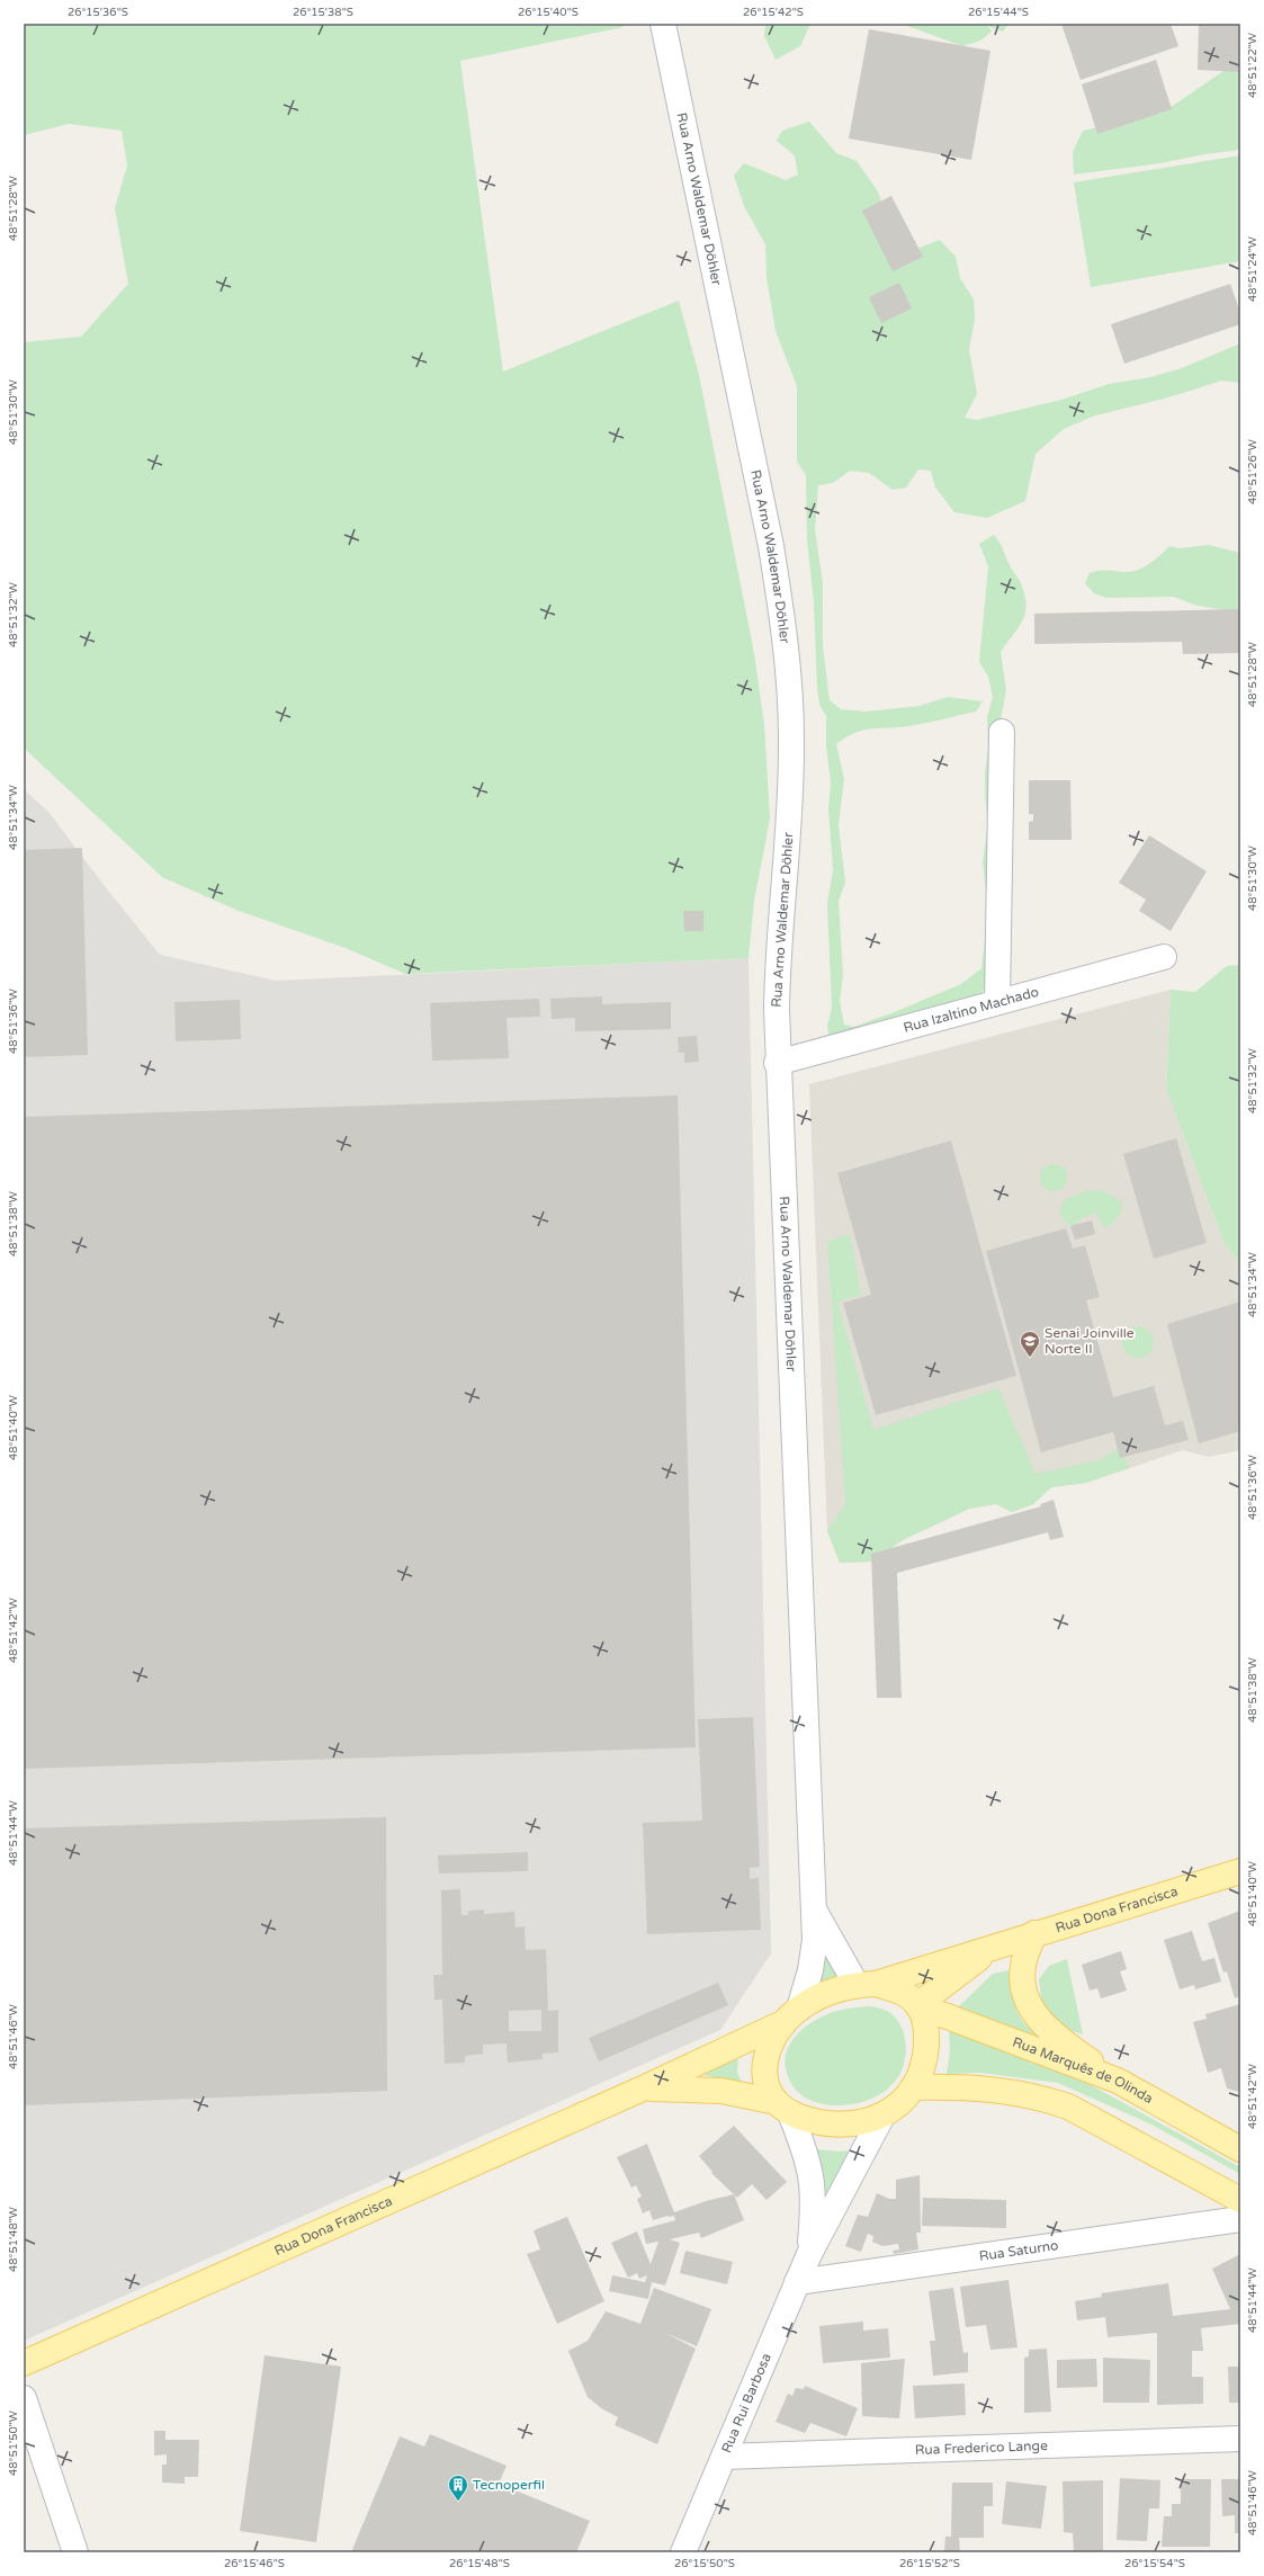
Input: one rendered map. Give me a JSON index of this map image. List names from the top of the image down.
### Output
{
  "streets": {
    "main road": [
      "Rua Arno Waldemar Döhler",
      "Rua Izaltino Machado",
      "Rua Dona Francisca",
      "Rua Marquês de Olinda",
      "Rua Saturno",
      "Rua Rui Barbosa",
      "Rua Frederico Lange"
    ]
  },
  "crossings": [
    ["Rua Arno Waldemar Döhler", "Rua Izaltino Machado"],
    ["Rua Arno Waldemar Döhler", "Rua Dona Francisca"],
    ["Rua Arno Waldemar Döhler", "Rua Marquês de Olinda"],
    ["Rua Arno Waldemar Döhler", "Rua Rui Barbosa"],
    ["Rua Dona Francisca", "Rua Marquês de Olinda"],
    ["Rua Dona Francisca", "Rua Rui Barbosa"],
    ["Rua Marquês de Olinda", "Rua Rui Barbosa"],
    ["Rua Saturno", "Rua Rui Barbosa"],
    ["Rua Rui Barbosa", "Rua Frederico Lange"]
  ],
  "places": {
    "school or university": ["Senai Joinville Norte II"],
    "building": ["Tecnoperfil"]
  },
  "coordinates": [
    "26°15'36\"S",
    "26°15'38\"S",
    "26°15'40\"S",
    "26°15'42\"S",
    "26°15'44\"S",
    "48°51'22\"W",
    "48°51'28\"W",
    "48°51'24\"W",
    "48°51'30\"W",
    "48°51'26\"W",
    "48°51'32\"W",
    "48°51'34\"W",
    "48°51'36\"W",
    "48°51'38\"W",
    "48°51'40\"W",
    "48°51'42\"W",
    "48°51'44\"W",
    "48°51'46\"W",
    "48°51'48\"W",
    "48°51'50\"W",
    "26°15'46\"S",
    "26°15'48\"S",
    "26°15'50\"S",
    "26°15'52\"S",
    "26°15'54\"S"
  ]
}
